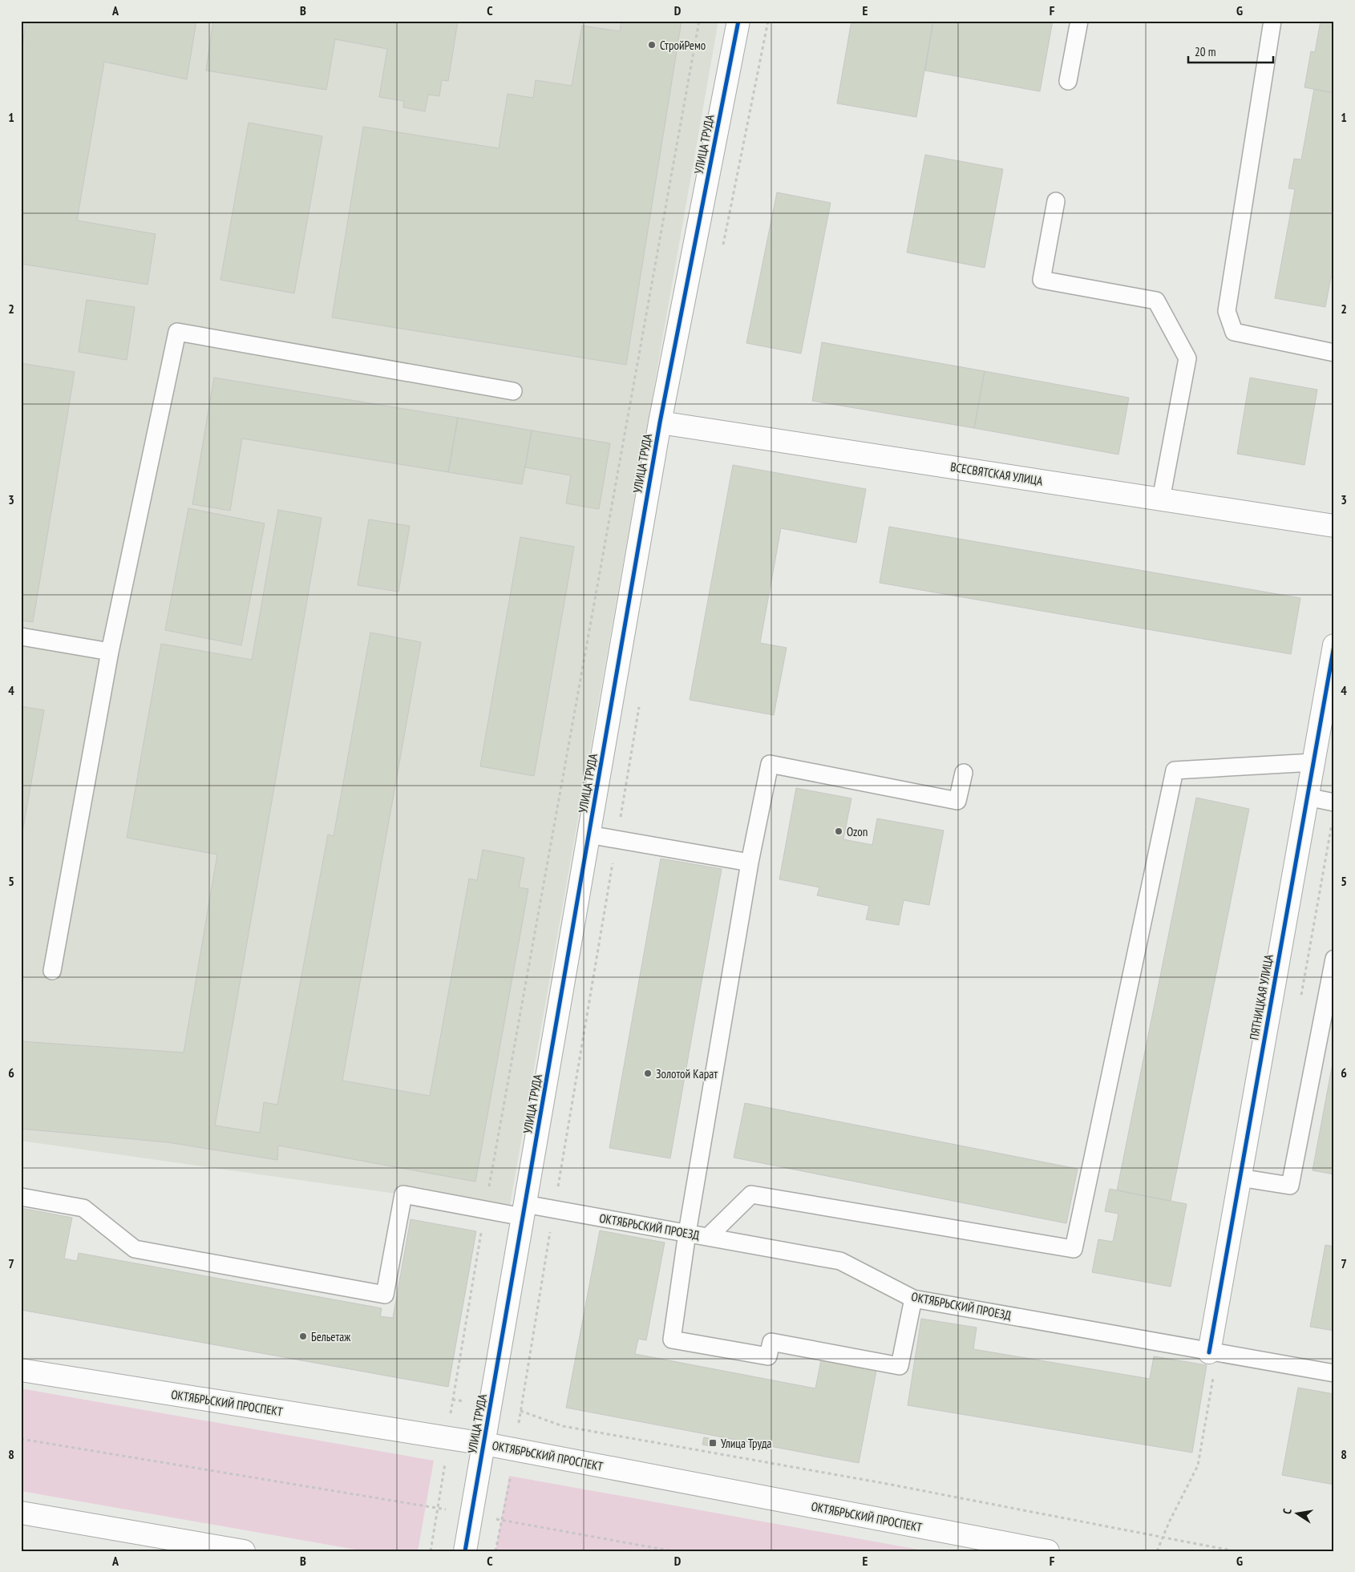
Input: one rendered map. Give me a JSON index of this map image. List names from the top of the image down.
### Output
{
  "streets": {
    "street": [
      "УЛИЦА ТРУДА",
      "ВСЕСВЯТСКАЯ УЛИЦА",
      "ПЯТНИЦКАЯ УЛИЦА",
      "ОКТЯБРЬСКИЙ ПРОСПЕКТ"
    ],
    "lane": ["ОКТЯБРЬСКИЙ ПРОЕЗД"]
  },
  "crossings": [
    ["УЛИЦА ТРУДА", "ВСЕСВЯТСКАЯ УЛИЦА"],
    ["УЛИЦА ТРУДА", "ОКТЯБРЬСКИЙ ПРОЕЗД"],
    ["УЛИЦА ТРУДА", "ОКТЯБРЬСКИЙ ПРОСПЕКТ"],
    ["ПЯТНИЦКАЯ УЛИЦА", "ОКТЯБРЬСКИЙ ПРОЕЗД"]
  ],
  "places": {
    "other": [
      "СтройРемо",
      "Ozon",
      "Золотой Карат",
      "Бельетаж"
    ],
    "transit": ["Улица Труда"]
  },
  "scale_bar": "20 m",
  "north": "left",
  "grid": {
    "columns": [
      "A",
      "B",
      "C",
      "D",
      "E",
      "F",
      "G"
    ],
    "rows": [
      "1",
      "2",
      "3",
      "4",
      "5",
      "6",
      "7",
      "8"
    ]
  }
}
